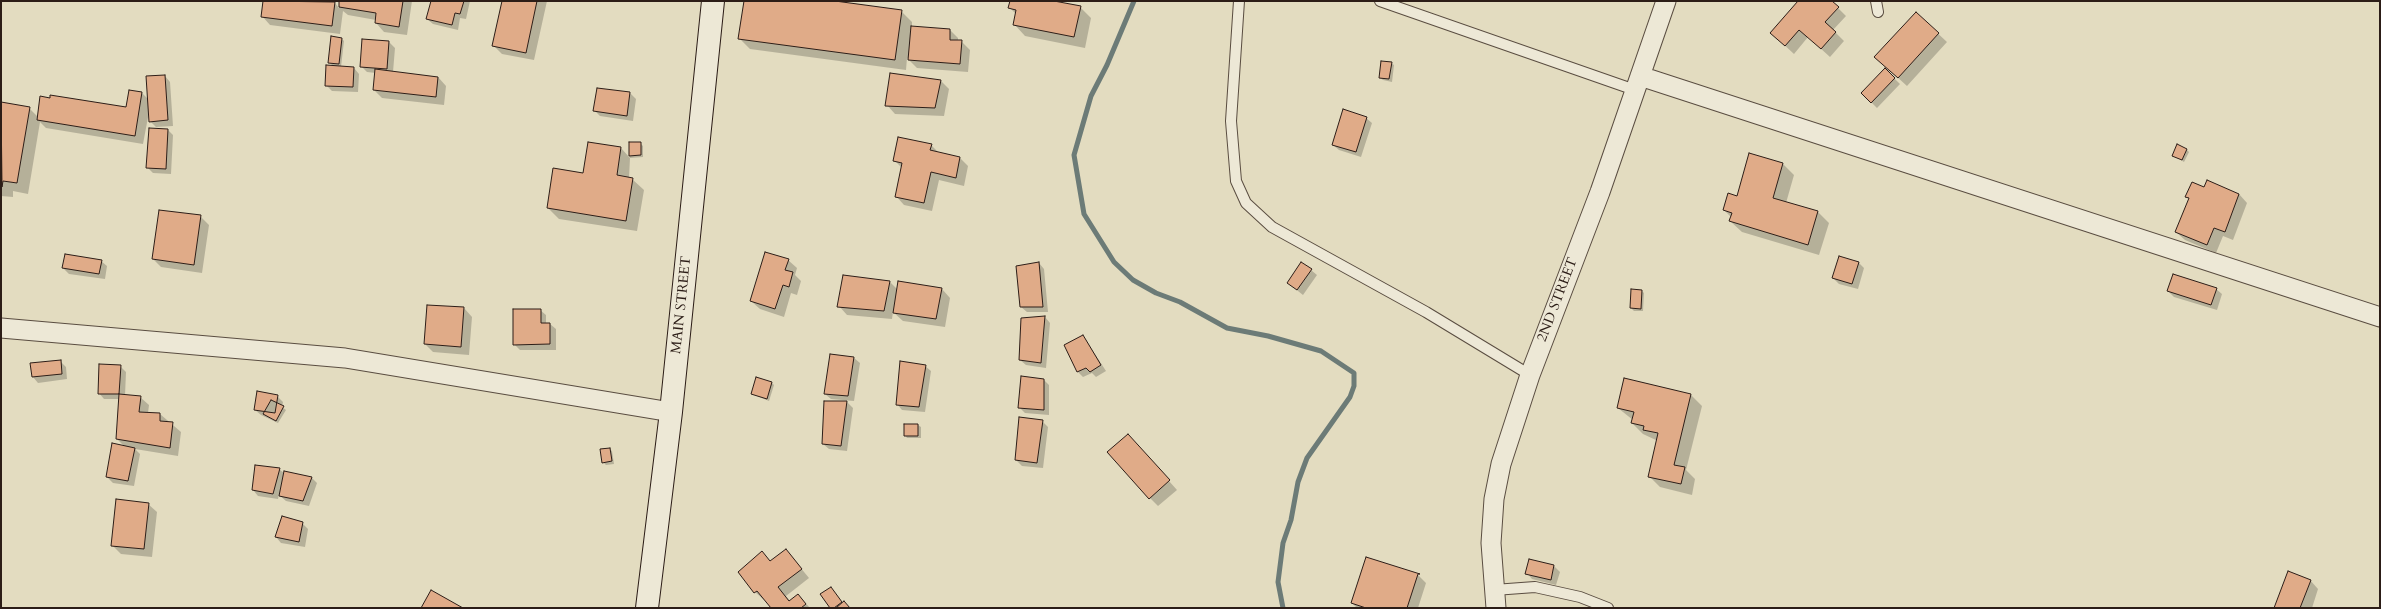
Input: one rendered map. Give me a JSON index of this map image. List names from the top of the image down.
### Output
{
  "streets": {
    "main road": ["MAIN STREET"],
    "street": ["2ND STREET"]
  }
}
